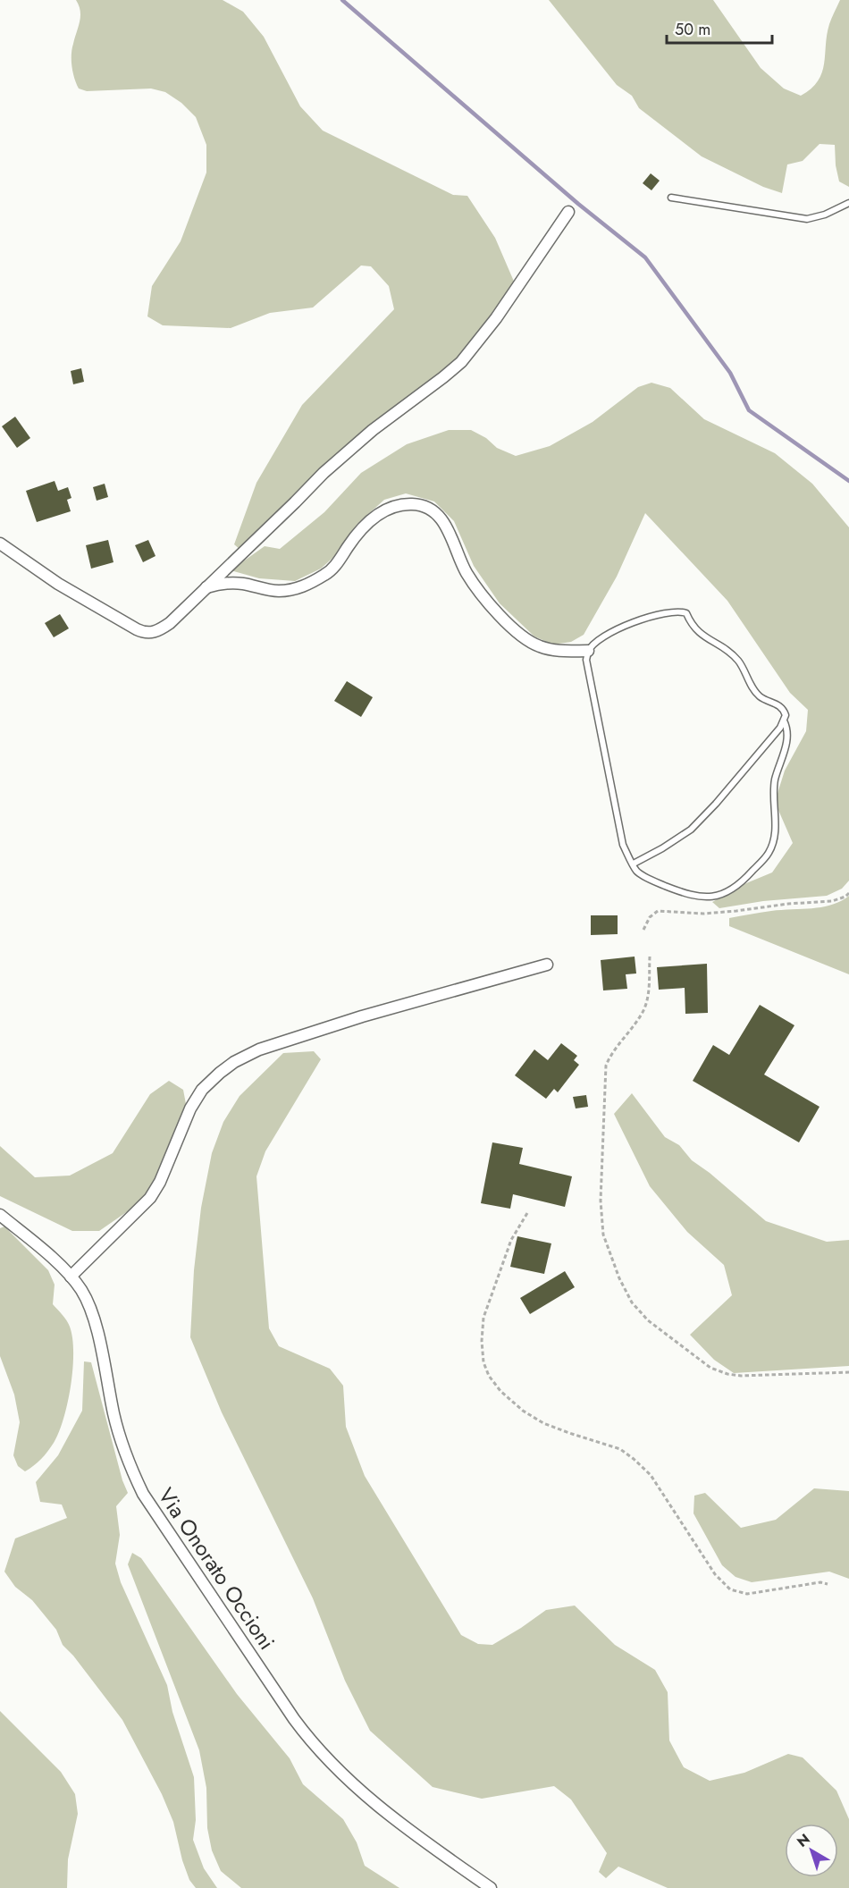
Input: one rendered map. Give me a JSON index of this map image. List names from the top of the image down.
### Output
{
  "streets": {
    "street": ["Via Onorato Occioni"]
  },
  "scale_bar": "50 m",
  "north": "top left"
}
